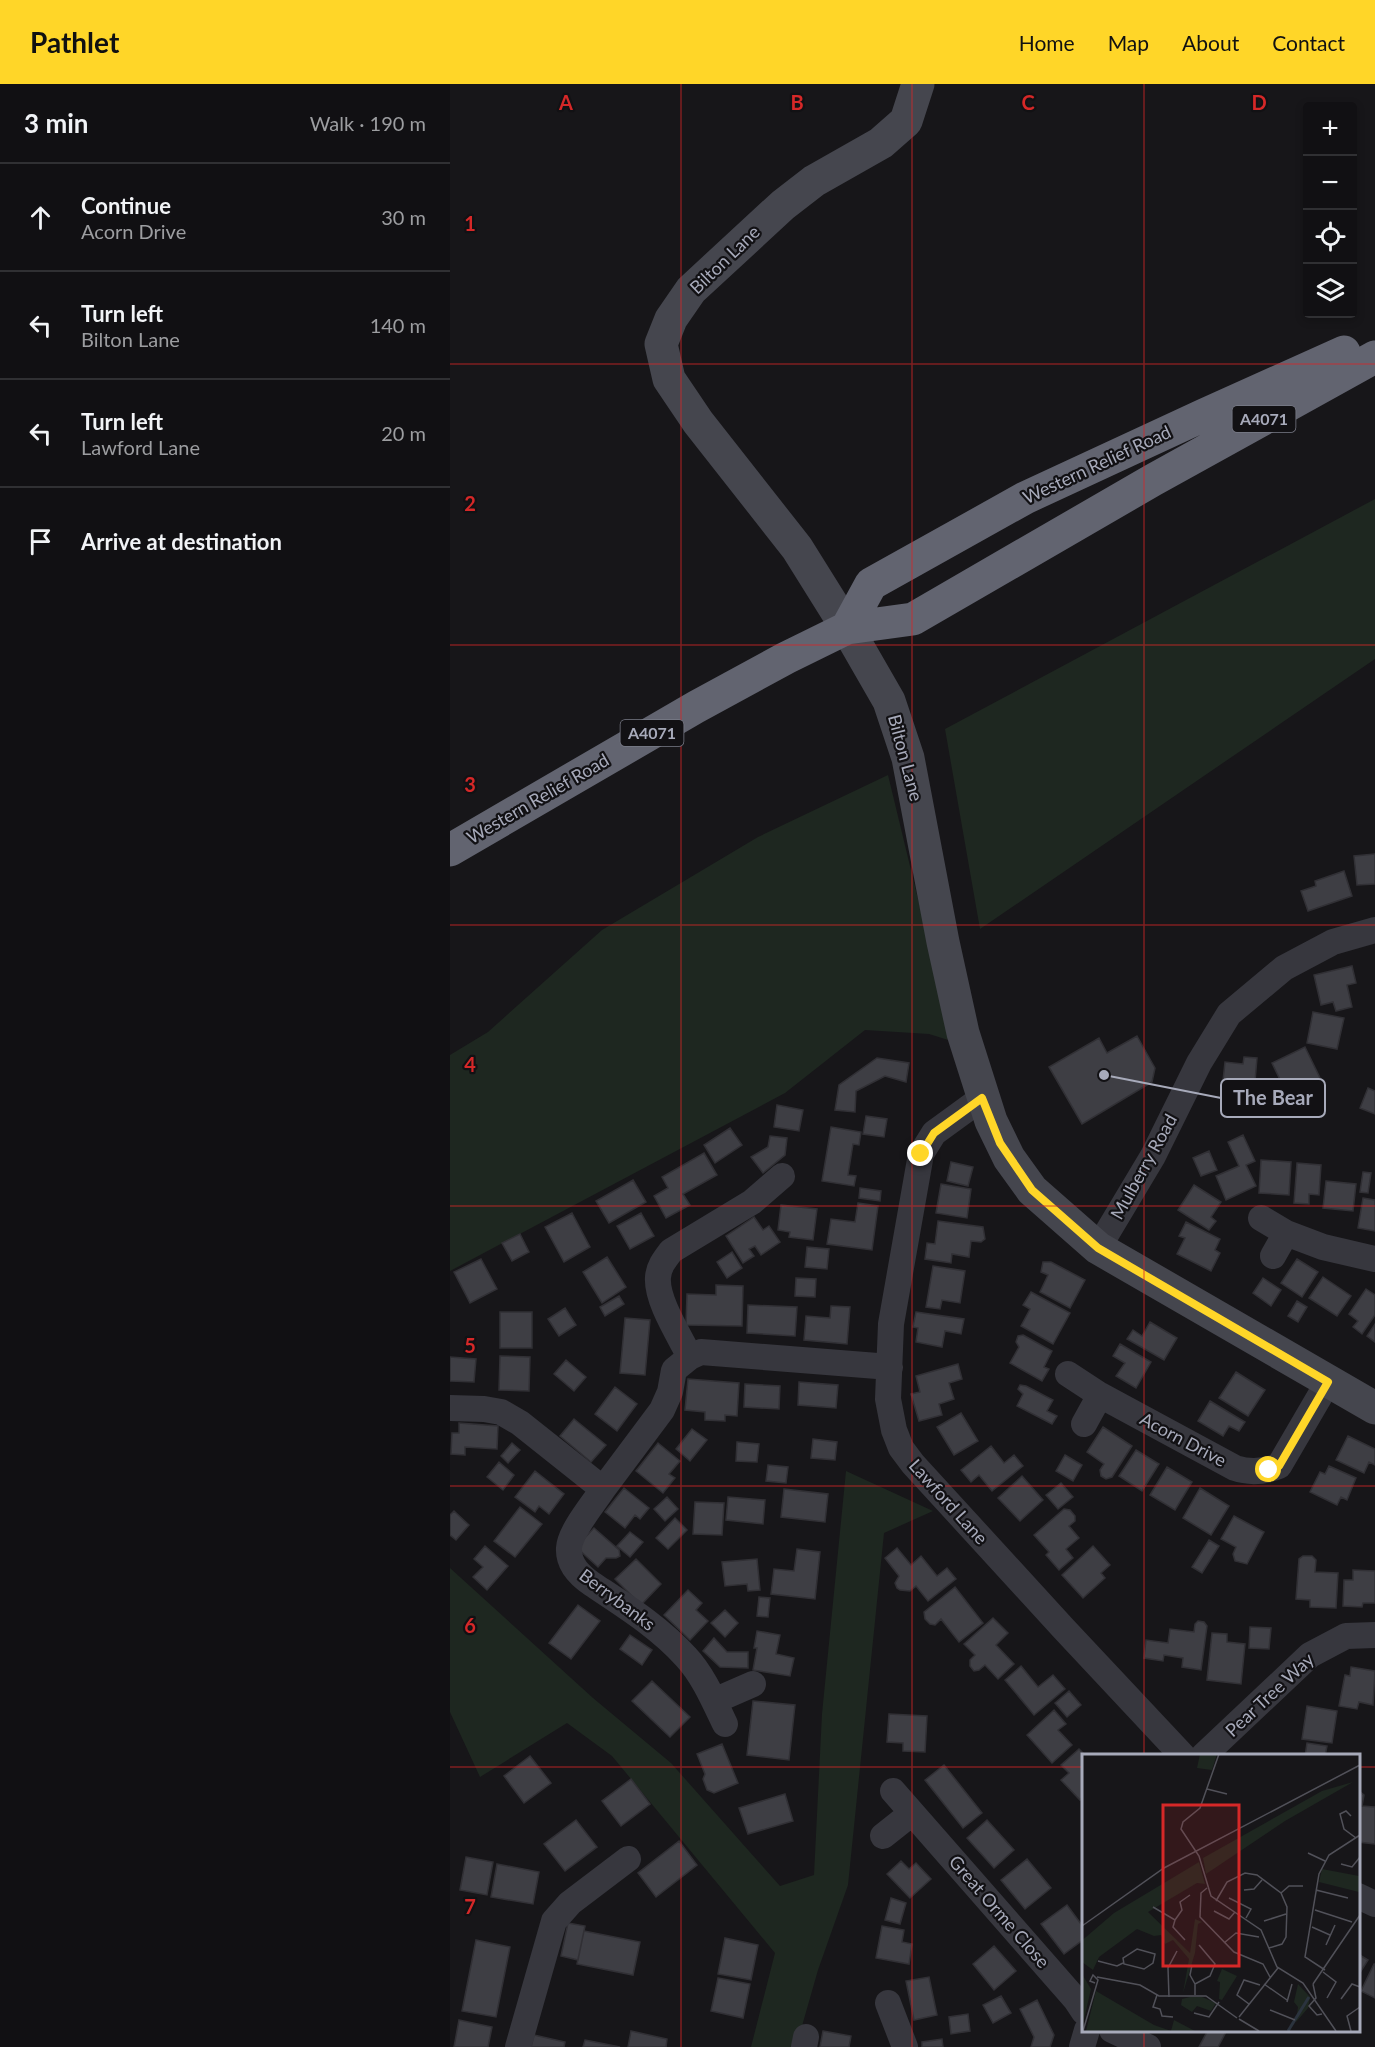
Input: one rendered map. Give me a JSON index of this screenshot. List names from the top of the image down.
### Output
{
  "streets": {
    "highway": ["A4071", "Western Relief Road"],
    "street": [
      "Bilton Lane",
      "Mulberry Road",
      "Acorn Drive",
      "Lawford Lane",
      "Berrybanks",
      "Pear Tree Way",
      "Great Orme Close"
    ]
  },
  "crossings": [
    ["Bilton Lane", "Western Relief Road"],
    ["Bilton Lane", "Mulberry Road"],
    ["Bilton Lane", "Acorn Drive"],
    ["Bilton Lane", "Lawford Lane"]
  ],
  "places": ["The Bear"],
  "page": {
    "header": "Pathlet",
    "nav": [
      "Home",
      "Map",
      "About",
      "Contact"
    ],
    "heading": ["3 min", "Walk · 190 m"],
    "map_buttons": ["+", "−"],
    "list": [
      ["Continue", "Acorn Drive", "30 m"],
      ["Turn left", "Bilton Lane", "140 m"],
      ["Turn left", "Lawford Lane", "20 m"],
      "Arrive at destination"
    ]
  },
  "grid": {
    "columns": [
      "A",
      "B",
      "C",
      "D"
    ],
    "rows": [
      "1",
      "2",
      "3",
      "4",
      "5",
      "6",
      "7"
    ]
  }
}
